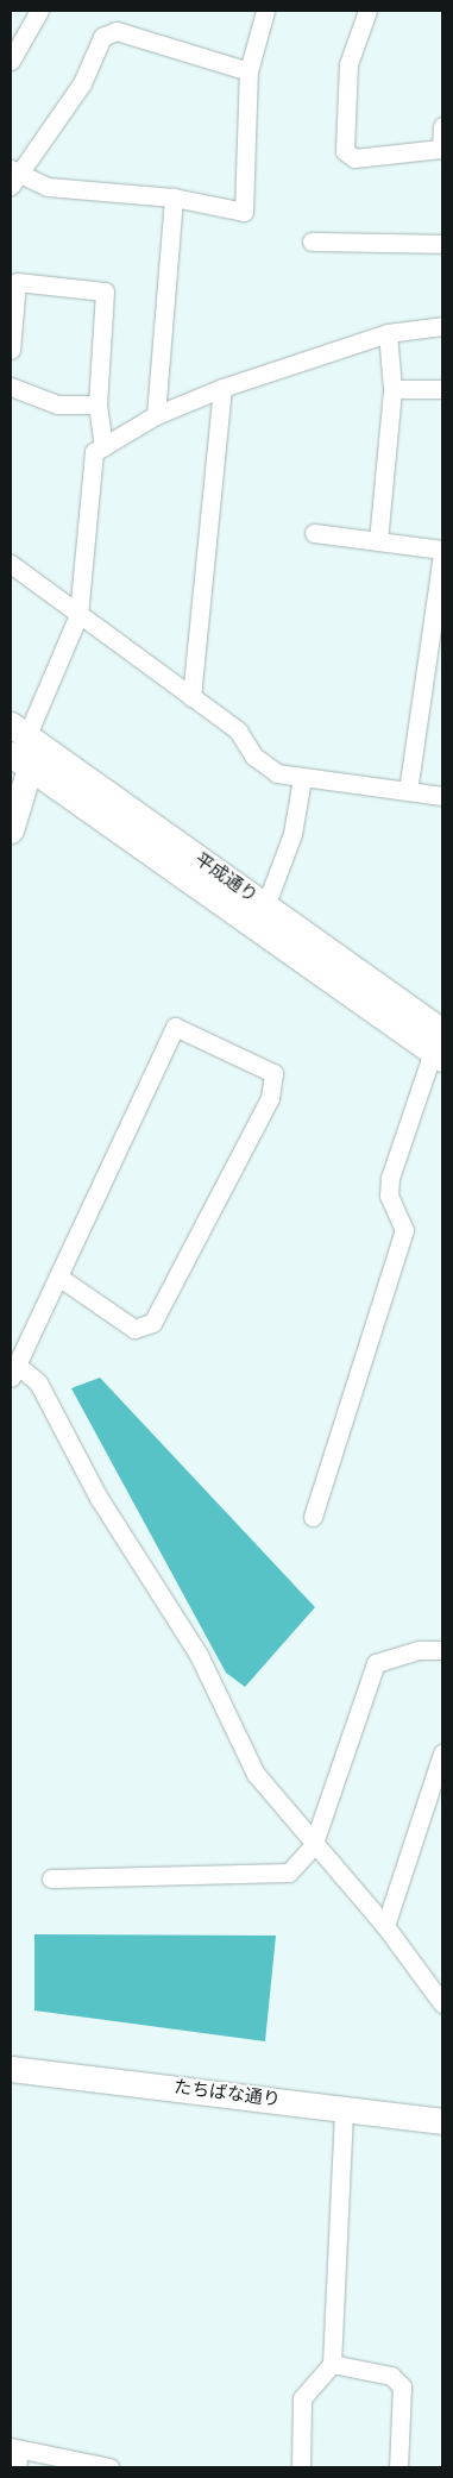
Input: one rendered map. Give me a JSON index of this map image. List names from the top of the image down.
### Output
{
  "streets": {
    "street": ["平成通り", "たちばな通り"]
  }
}
